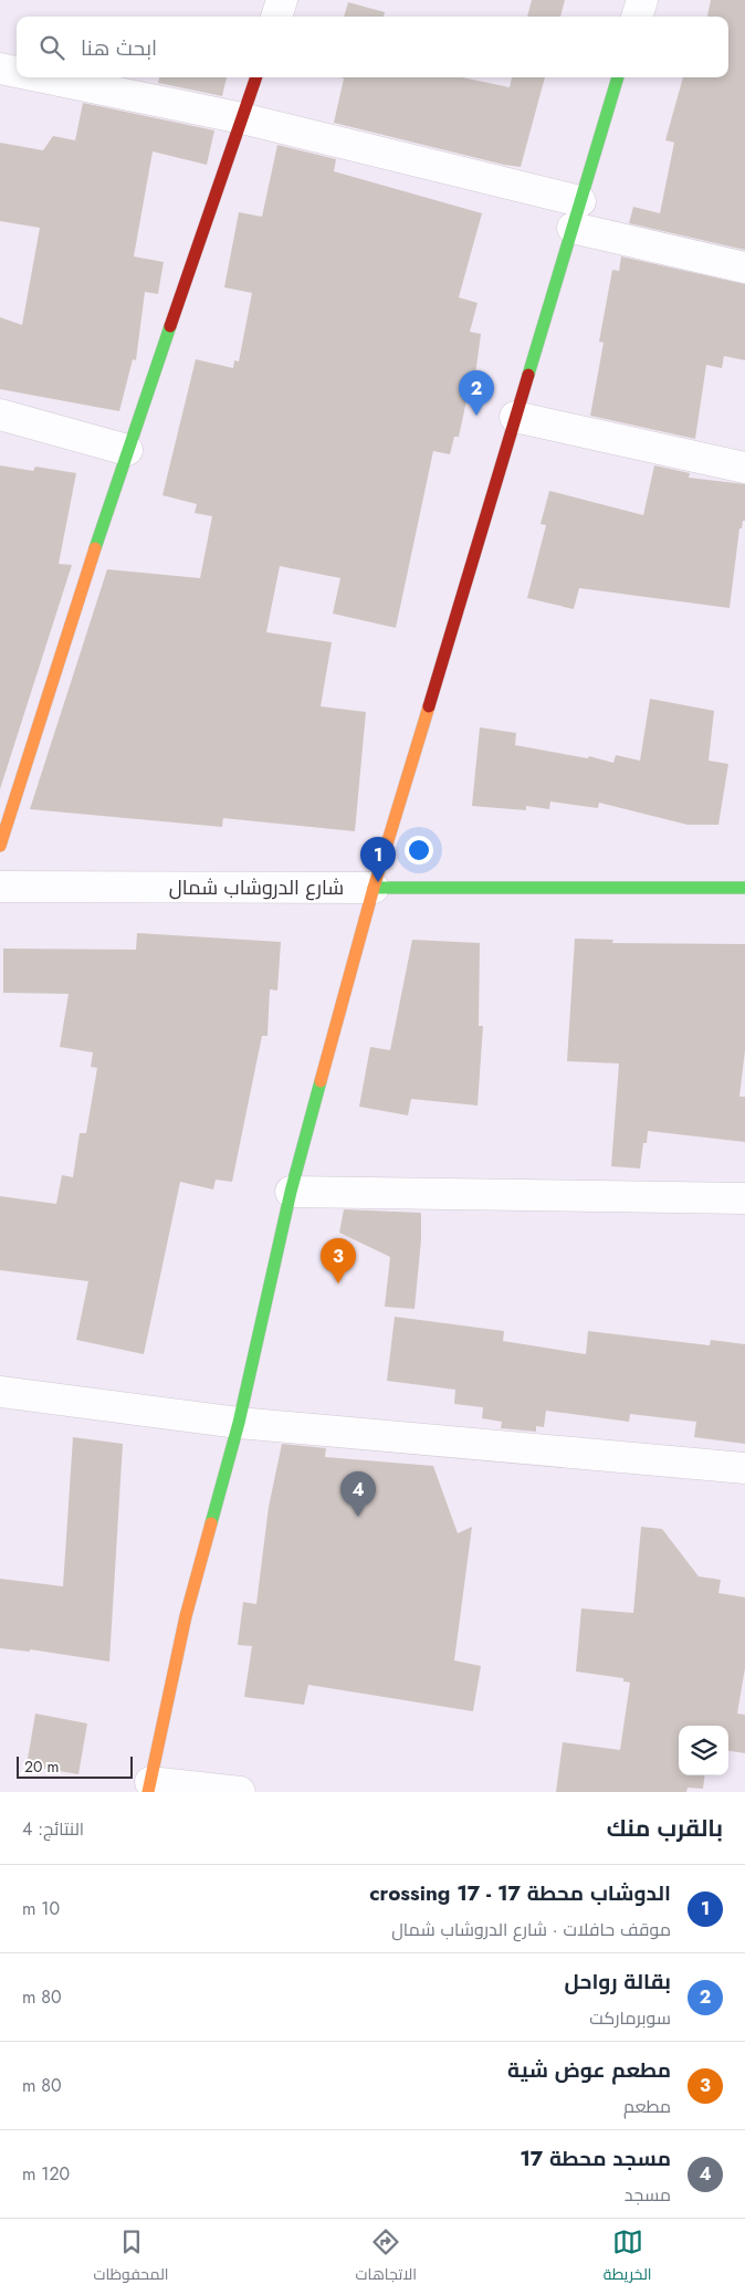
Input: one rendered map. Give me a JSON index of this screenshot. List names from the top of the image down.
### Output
{
  "streets": {
    "street": ["شارع الدروشاب شمال"]
  },
  "scale_bar": "20 m",
  "page": {
    "search": "ابحث هنا",
    "pins": [
      "2",
      "1",
      "3",
      "4"
    ],
    "scale": "20 m",
    "heading": ["بالقرب منك", "النتائج: 4"],
    "list": [
      {
        "mark": "1",
        "name": "الدوشاب محطة 17 - 17 crossing",
        "note": "موقف حافلات · شارع الدروشاب شمال",
        "value": "10 m"
      },
      {
        "mark": "2",
        "name": "بقالة رواحل",
        "note": "سوبرماركت",
        "value": "80 m"
      },
      {
        "mark": "3",
        "name": "مطعم عوض شية",
        "note": "مطعم",
        "value": "80 m"
      },
      {
        "mark": "4",
        "name": "مسجد محطة 17",
        "note": "مسجد",
        "value": "120 m"
      }
    ],
    "nav": ["الخريطة", "الاتجاهات", "المحفوظات"]
  }
}
